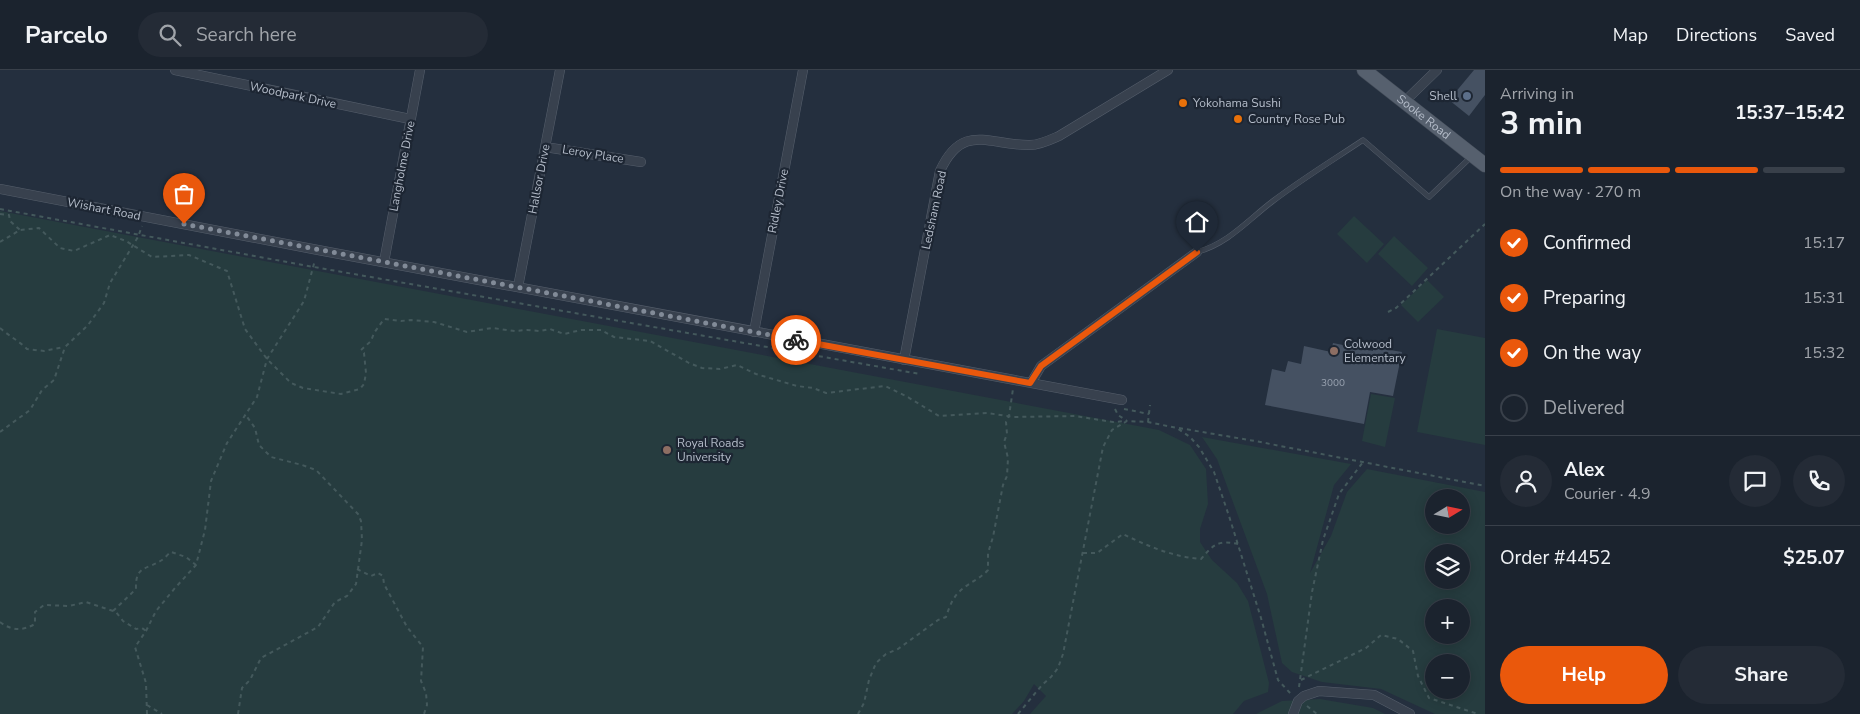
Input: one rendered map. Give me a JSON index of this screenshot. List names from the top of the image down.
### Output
{
  "streets": {
    "main road": ["Sooke Road"],
    "street": [
      "Woodpark Drive",
      "Leroy Place",
      "Langholme Drive",
      "Hallsor Drive",
      "Ridley Drive",
      "Wishart Road",
      "Ledsham Road"
    ]
  },
  "crossings": [
    ["Woodpark Drive", "Langholme Drive"],
    ["Leroy Place", "Hallsor Drive"],
    ["Langholme Drive", "Wishart Road"],
    ["Hallsor Drive", "Wishart Road"],
    ["Ridley Drive", "Wishart Road"],
    ["Wishart Road", "Ledsham Road"]
  ],
  "places": [
    "Shell",
    "Yokohama Sushi",
    "Country Rose Pub",
    "Colwood Elementary",
    "Royal Roads University"
  ],
  "house_numbers": ["3000"],
  "north": "right",
  "page": {
    "header": "Parcelo",
    "search": "Search here",
    "nav": ["Map", "Directions", "Saved"],
    "heading": ["3 min", "Arriving in", "15:37–15:42"],
    "panel": [
      "Alex",
      "Courier · 4.9",
      "Order #4452",
      "$25.07"
    ],
    "bar": "On the way · 270 m",
    "list": [
      ["Confirmed", "15:17"],
      ["Preparing", "15:31"],
      ["On the way", "15:32"],
      "Delivered"
    ],
    "map_buttons": ["+", "−"],
    "buttons": ["Help", "Share"]
  }
}
